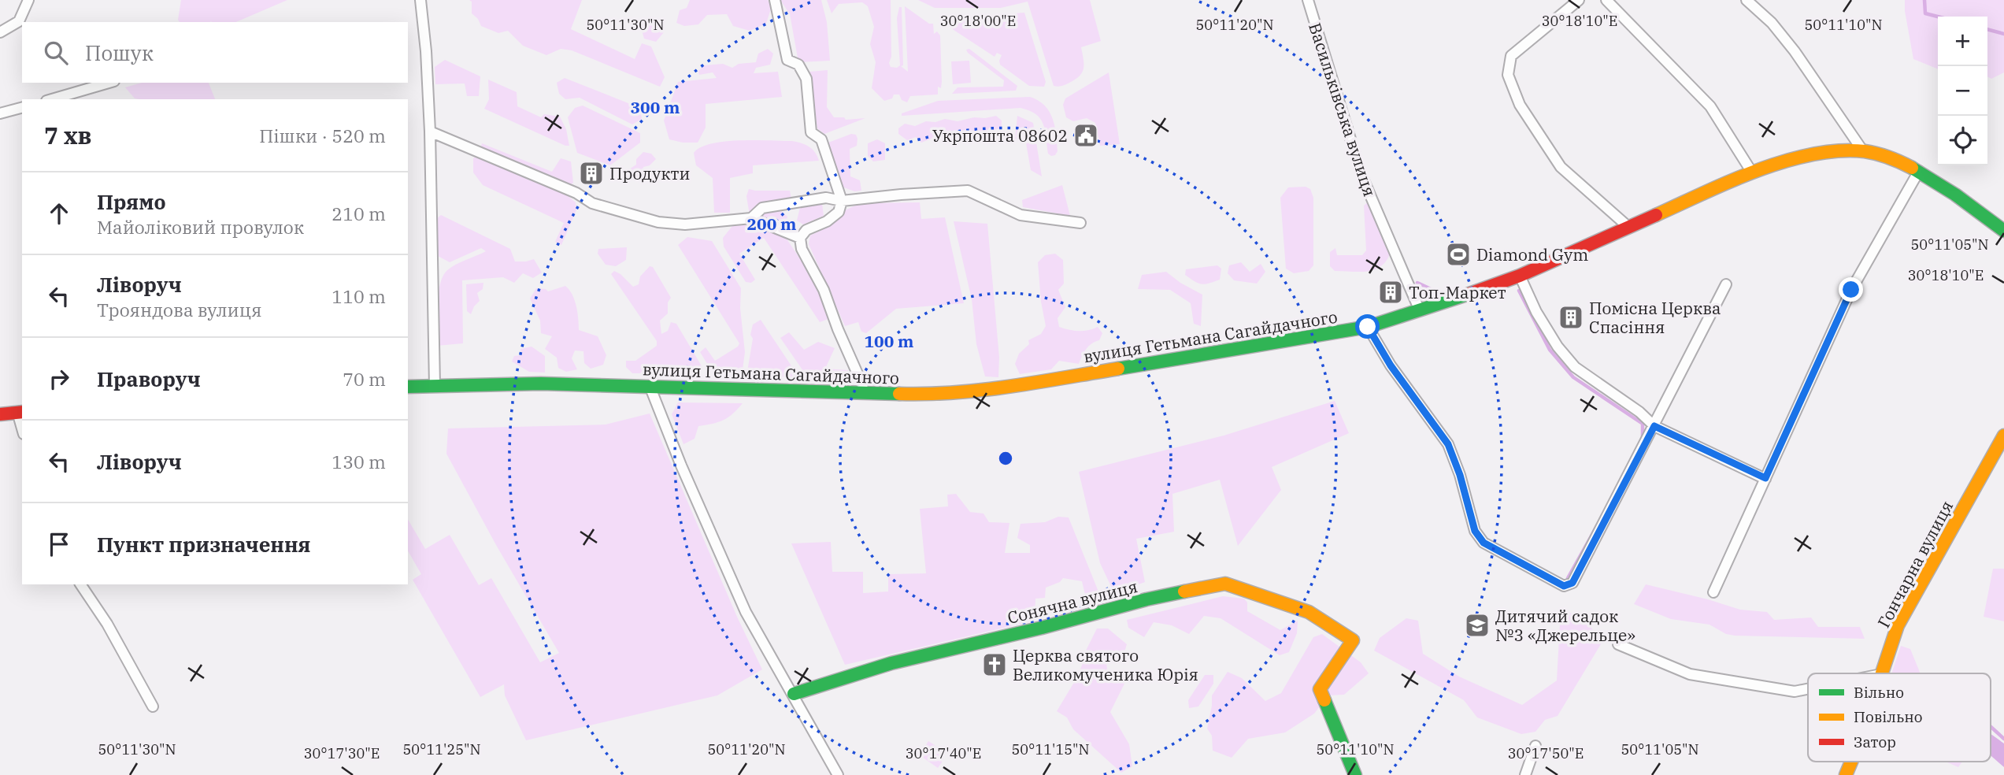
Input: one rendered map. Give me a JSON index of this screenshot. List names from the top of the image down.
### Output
{
  "streets": {
    "main road": ["вулиця Гетьмана Сагайдачного", "Гончарна вулиця", "Сонячна вулиця"],
    "street": ["Васильківська вулиця"]
  },
  "crossings": [
    ["Васильківська вулиця", "вулиця Гетьмана Сагайдачного"]
  ],
  "places": {
    "public building": ["Укрпошта 08602"],
    "building": ["Продукти", "Топ-Маркет", "Помісна Церква Спасіння"],
    "sports": ["Diamond Gym"],
    "school or university": ["Дитячий садок №3 «Джерельце»"],
    "church": ["Церква святого Великомученика Юрія"]
  },
  "legend": ["Вільно", "Повільно", "Затор"],
  "page": {
    "map_buttons": ["+", "−"],
    "search": "Пошук",
    "heading": ["7 хв", "Пішки · 520 m"],
    "list": [
      ["Прямо", "Майоліковий провулок", "210 m"],
      ["Ліворуч", "Трояндова вулиця", "110 m"],
      ["Праворуч", "70 m"],
      ["Ліворуч", "130 m"],
      "Пункт призначення"
    ]
  },
  "coordinates": [
    "30°18'00\"E",
    "30°18'10\"E",
    "50°11'30\"N",
    "50°11'20\"N",
    "50°11'10\"N",
    "50°11'05\"N",
    "50°11'25\"N",
    "50°11'15\"N",
    "30°17'30\"E",
    "30°17'40\"E",
    "30°17'50\"E"
  ],
  "rings": ["300 m", "200 m", "100 m"]
}
